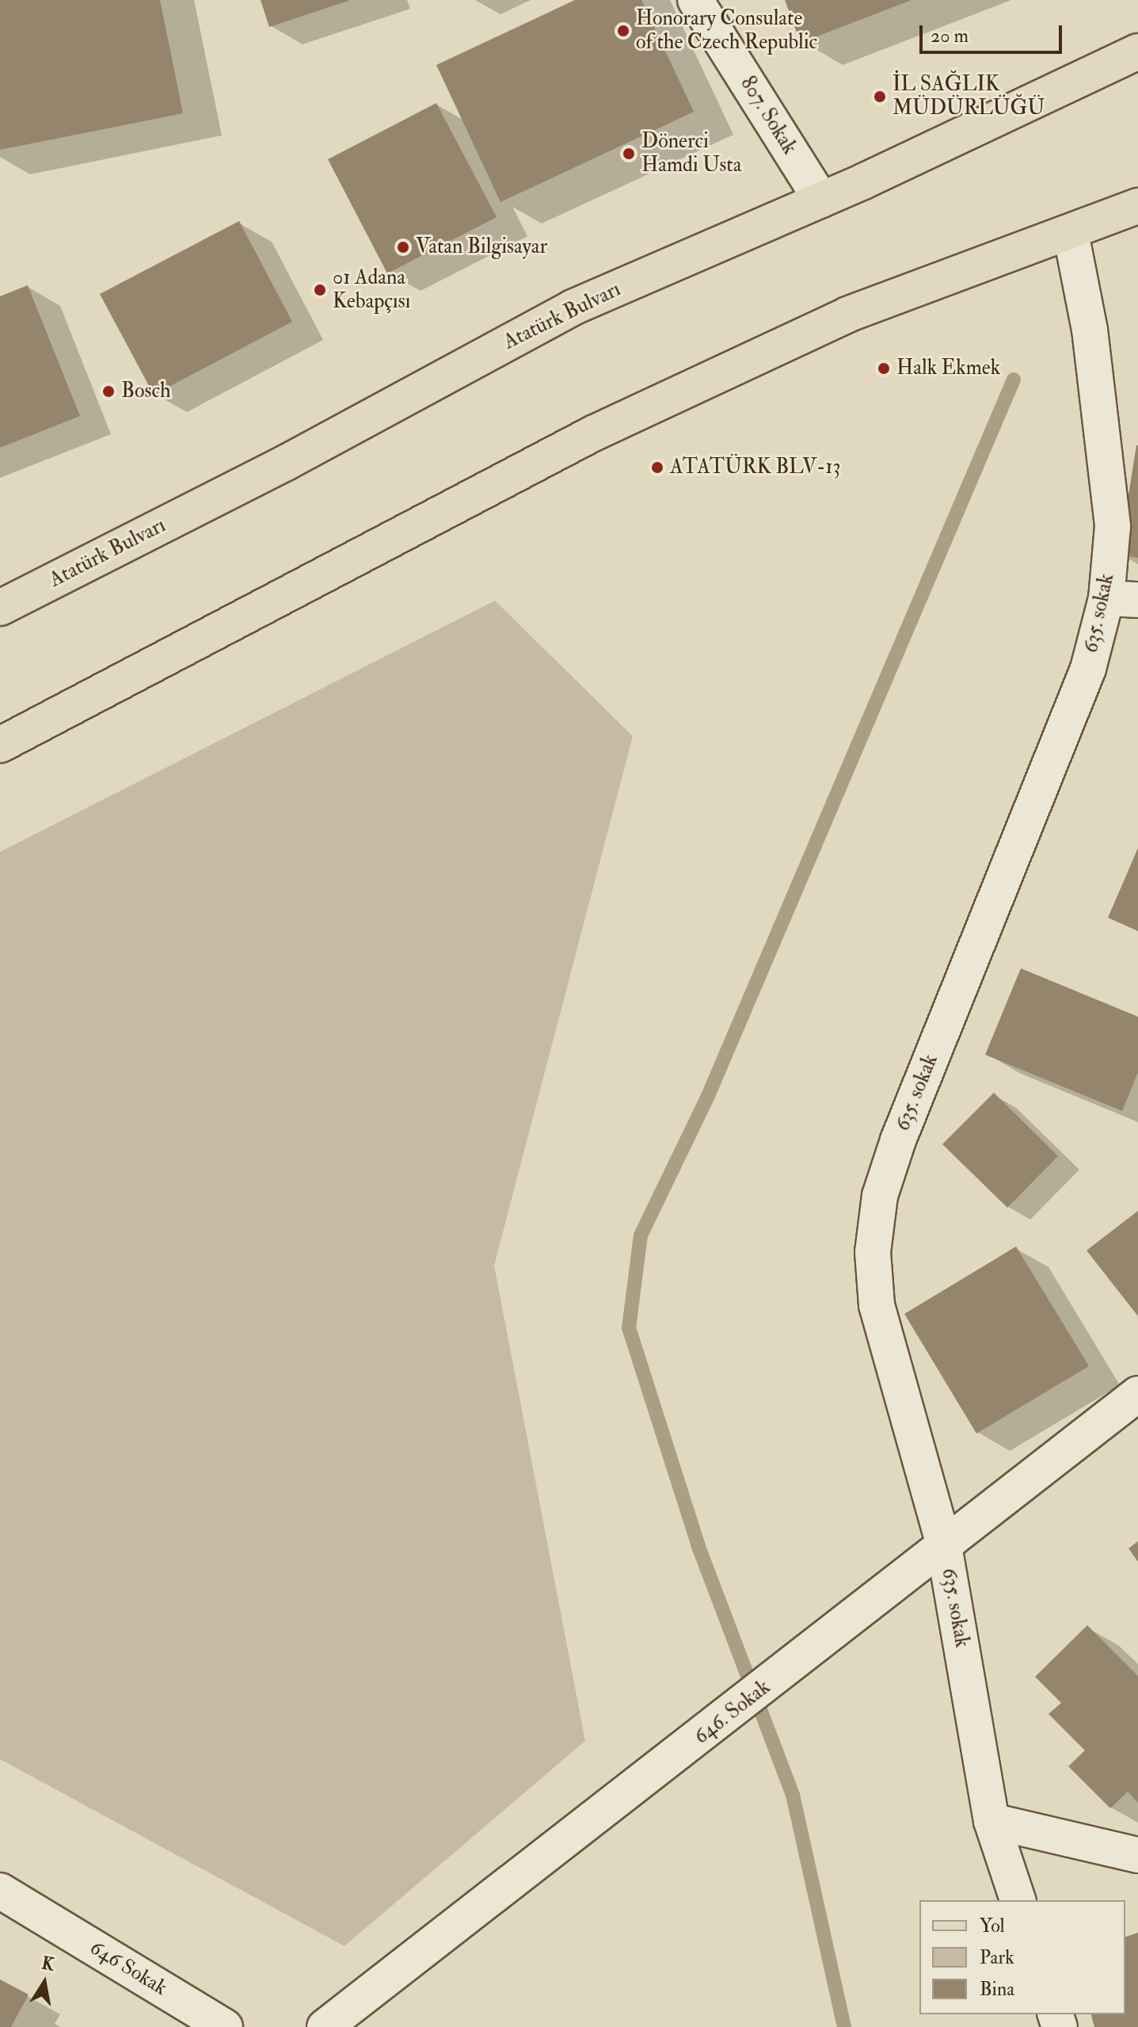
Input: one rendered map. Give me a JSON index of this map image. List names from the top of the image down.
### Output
{
  "streets": {
    "main road": ["Atatürk Bulvarı"],
    "street": [
      "807. Sokak",
      "635. sokak",
      "646. Sokak",
      "646 Sokak"
    ]
  },
  "crossings": [
    ["807. Sokak", "Atatürk Bulvarı"],
    ["635. sokak", "646. Sokak"]
  ],
  "places": [
    "Honorary Consulate of the Czech Republic",
    "İL SAĞLIK MÜDÜRLÜĞÜ",
    "Dönerci Hamdi Usta",
    "Vatan Bilgisayar",
    "01 Adana Kebapçısı",
    "Halk Ekmek",
    "Bosch",
    "ATATÜRK BLV-13"
  ],
  "legend": ["Yol", "Park", "Bina"],
  "scale_bar": "20 m",
  "north": "top"
}
